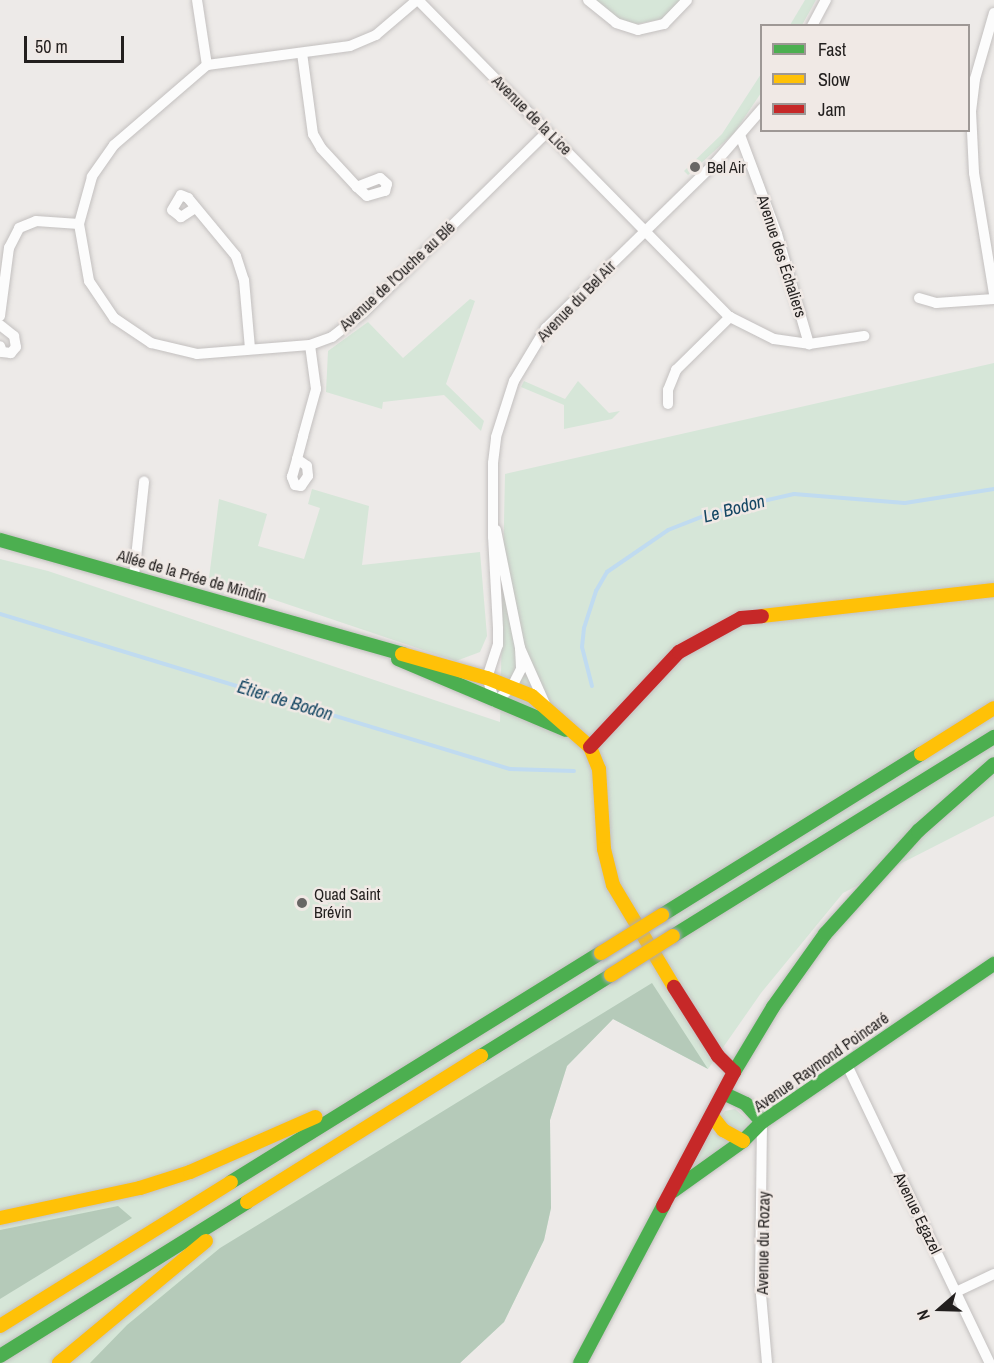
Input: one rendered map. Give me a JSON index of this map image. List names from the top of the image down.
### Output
{
  "streets": {
    "main road": ["Allée de la Prée de Mindin", "Avenue Raymond Poincaré"],
    "street": [
      "Avenue de la Lice",
      "Avenue des Échaliers",
      "Avenue de l'Ouche au Blé",
      "Avenue du Bel Air",
      "Avenue Egazel",
      "Avenue du Rozay"
    ]
  },
  "crossings": [
    ["Avenue de la Lice", "Avenue des Échaliers"],
    ["Avenue de la Lice", "Avenue de l'Ouche au Blé"],
    ["Avenue de la Lice", "Avenue du Bel Air"],
    ["Avenue des Échaliers", "Avenue du Bel Air"],
    ["Avenue Raymond Poincaré", "Avenue Egazel"],
    ["Avenue Raymond Poincaré", "Avenue du Rozay"]
  ],
  "water": ["Le Bodon", "Étier de Bodon"],
  "places": ["Bel Air", "Quad Saint Brévin"],
  "legend": ["Fast", "Slow", "Jam"],
  "scale_bar": "50 m",
  "north": "left"
}
